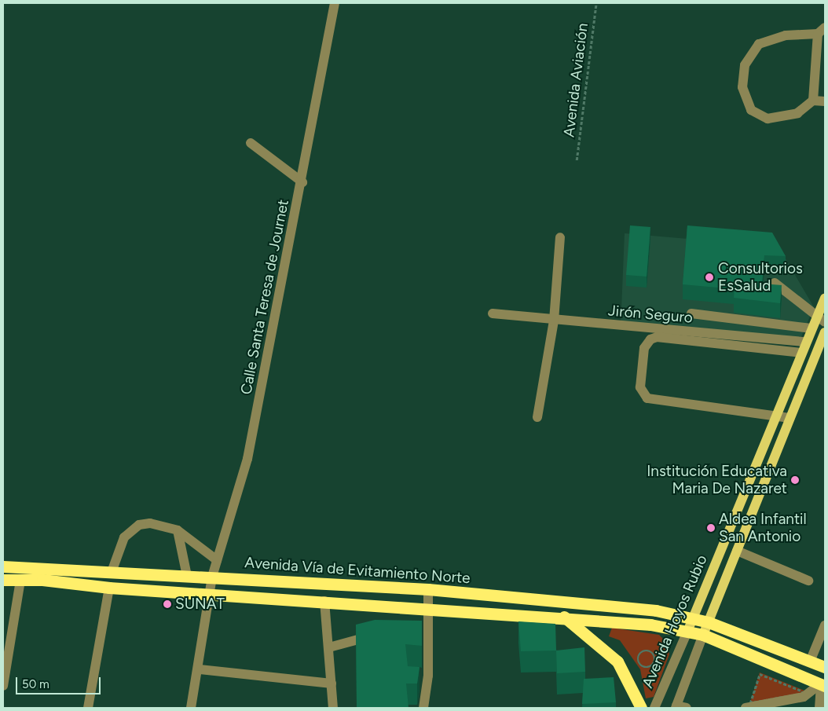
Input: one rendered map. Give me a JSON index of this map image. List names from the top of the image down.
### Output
{
  "streets": {
    "highway": ["Avenida Vía de Evitamiento Norte"],
    "main road": ["Avenida Hoyos Rubio"],
    "street": ["Calle Santa Teresa de Journet", "Jirón Seguro"],
    "path": ["Avenida Aviación"]
  },
  "crossings": [
    ["Calle Santa Teresa de Journet", "Avenida Vía de Evitamiento Norte"],
    ["Jirón Seguro", "Avenida Hoyos Rubio"],
    ["Avenida Vía de Evitamiento Norte", "Avenida Hoyos Rubio"]
  ],
  "places": [
    "Consultorios EsSalud",
    "Institución Educativa Maria De Nazaret",
    "Aldea Infantil San Antonio",
    "SUNAT"
  ],
  "scale_bar": "50 m"
}
